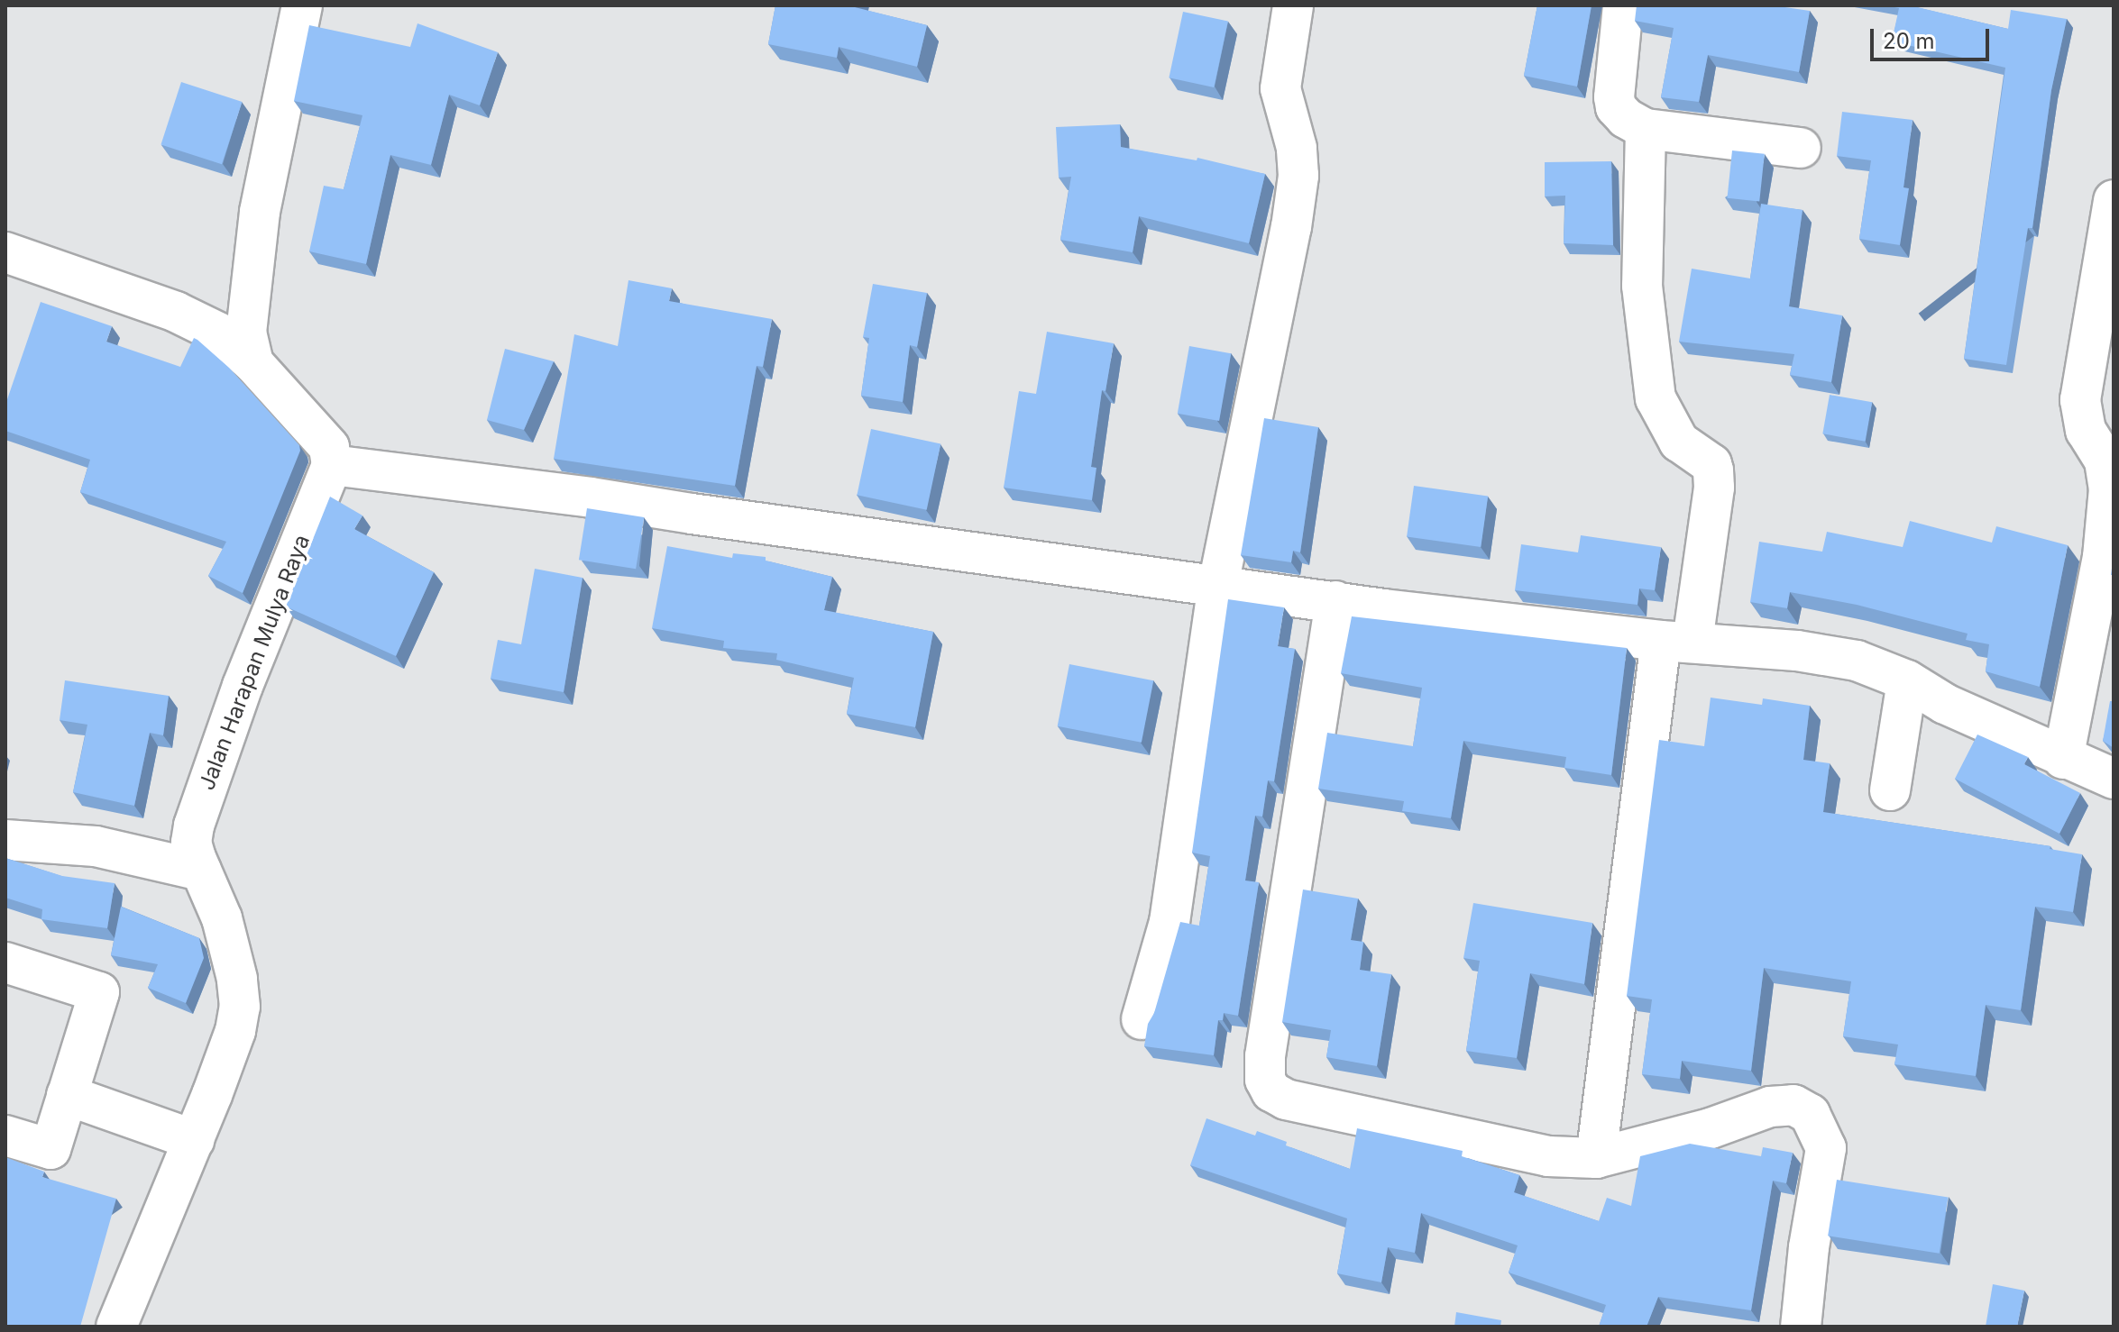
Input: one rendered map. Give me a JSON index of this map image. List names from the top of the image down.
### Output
{
  "streets": {
    "street": ["Jalan Harapan Mulya Raya"]
  },
  "scale_bar": "20 m"
}
